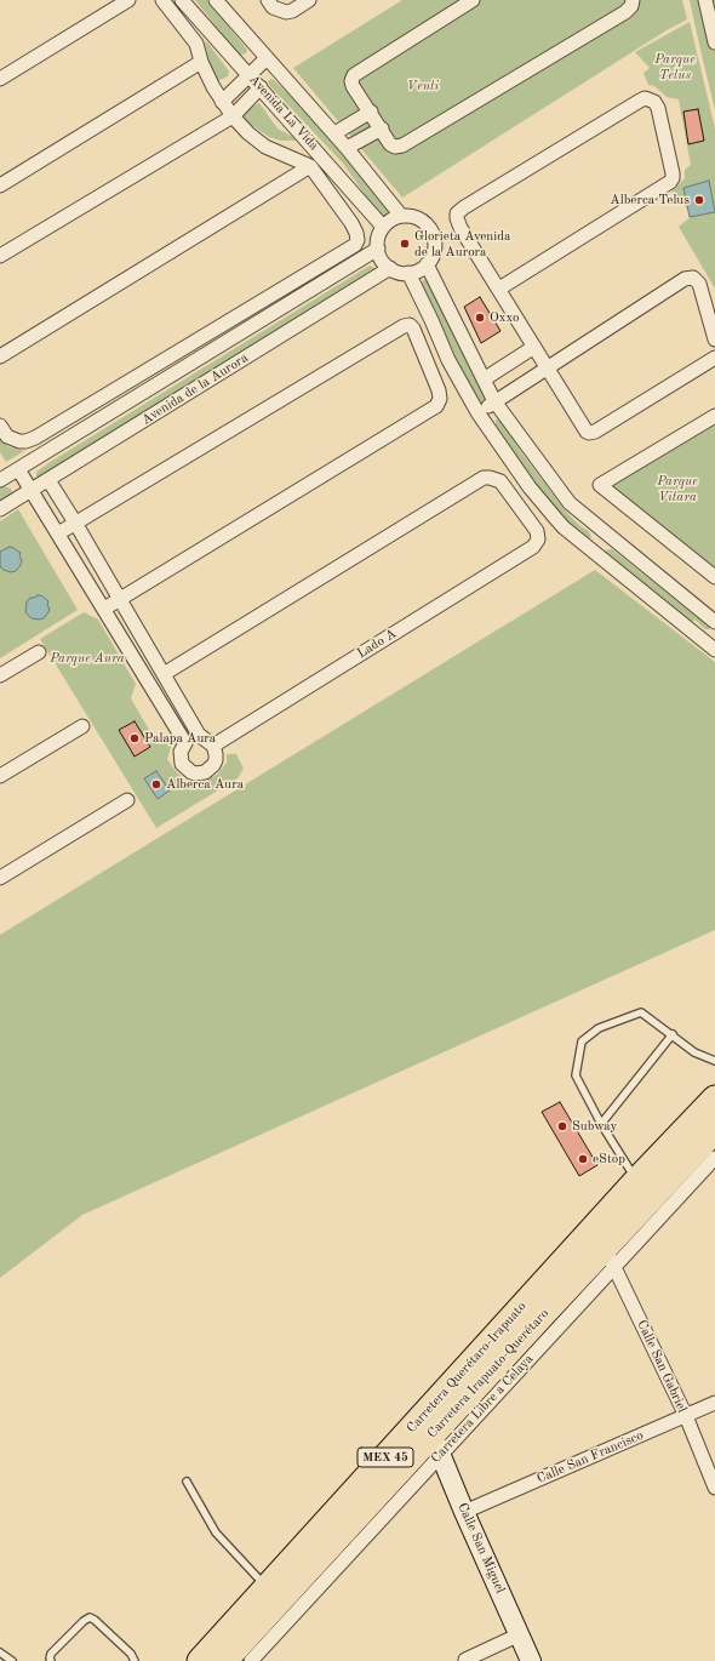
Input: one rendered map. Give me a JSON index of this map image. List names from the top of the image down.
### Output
{
  "streets": {
    "highway": ["Carretera Querétaro-Irapuato", "Carretera Irapuato-Querétaro", "MEX 45"],
    "street": [
      "Avenida La Vida",
      "Avenida de la Aurora",
      "Lado A",
      "Calle San Gabriel",
      "Calle San Francisco",
      "Calle San Miguel"
    ]
  },
  "crossings": [
    ["Avenida La Vida", "Avenida de la Aurora"],
    ["Calle San Gabriel", "Carretera Irapuato-Querétaro"],
    ["Calle San Gabriel", "Calle San Francisco"],
    ["Carretera Querétaro-Irapuato", "Carretera Irapuato-Querétaro"],
    ["Carretera Irapuato-Querétaro", "Calle San Miguel"],
    ["Calle San Francisco", "Calle San Miguel"]
  ],
  "parks": [
    "Parque Telus",
    "Venti",
    "Parque Vitara",
    "Parque Aura"
  ],
  "places": [
    "Alberca Telus",
    "Glorieta Avenida de la Aurora",
    "Oxxo",
    "Palapa Aura",
    "Alberca Aura",
    "Subway",
    "eStop"
  ]
}
